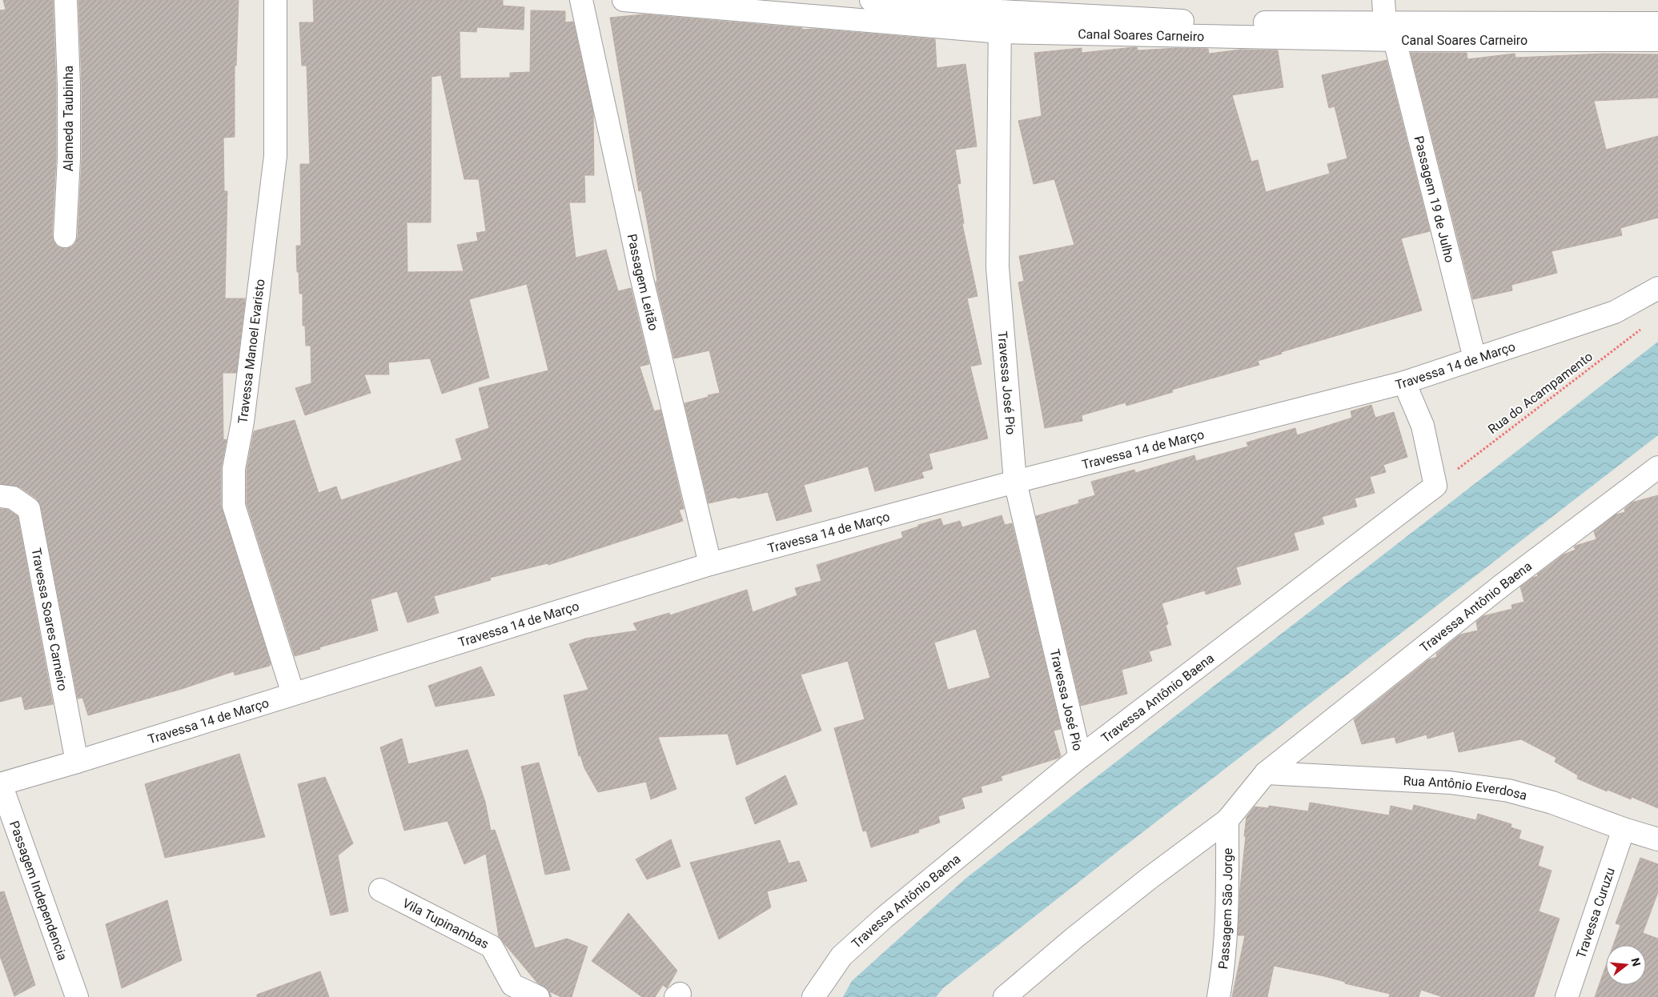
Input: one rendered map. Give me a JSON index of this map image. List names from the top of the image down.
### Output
{
  "streets": {
    "street": [
      "Canal Soares Carneiro",
      "Alameda Taubinha",
      "Passagem 19 de Julho",
      "Passagem Leitão",
      "Travessa Manoel Evaristo",
      "Travessa 14 de Março",
      "Travessa José Pio",
      "Travessa Antônio Baena",
      "Travessa Soares Carneiro",
      "Rua Antônio Everdosa",
      "Passagem Independencia",
      "Passagem São Jorge",
      "Travessa Curuzu",
      "Vila Tupinambas"
    ],
    "path": ["Rua do Acampamento"]
  },
  "crossings": [
    ["Canal Soares Carneiro", "Passagem 19 de Julho"],
    ["Canal Soares Carneiro", "Travessa José Pio"],
    ["Passagem 19 de Julho", "Travessa 14 de Março"],
    ["Passagem Leitão", "Travessa 14 de Março"],
    ["Travessa Manoel Evaristo", "Travessa 14 de Março"],
    ["Travessa 14 de Março", "Travessa José Pio"],
    ["Travessa 14 de Março", "Travessa Soares Carneiro"],
    ["Travessa 14 de Março", "Passagem Independencia"],
    ["Travessa José Pio", "Travessa Antônio Baena"],
    ["Rua do Acampamento", "Travessa Antônio Baena"],
    ["Travessa Antônio Baena", "Rua Antônio Everdosa"],
    ["Travessa Antônio Baena", "Passagem São Jorge"],
    ["Rua Antônio Everdosa", "Travessa Curuzu"]
  ],
  "north": "right"
}
